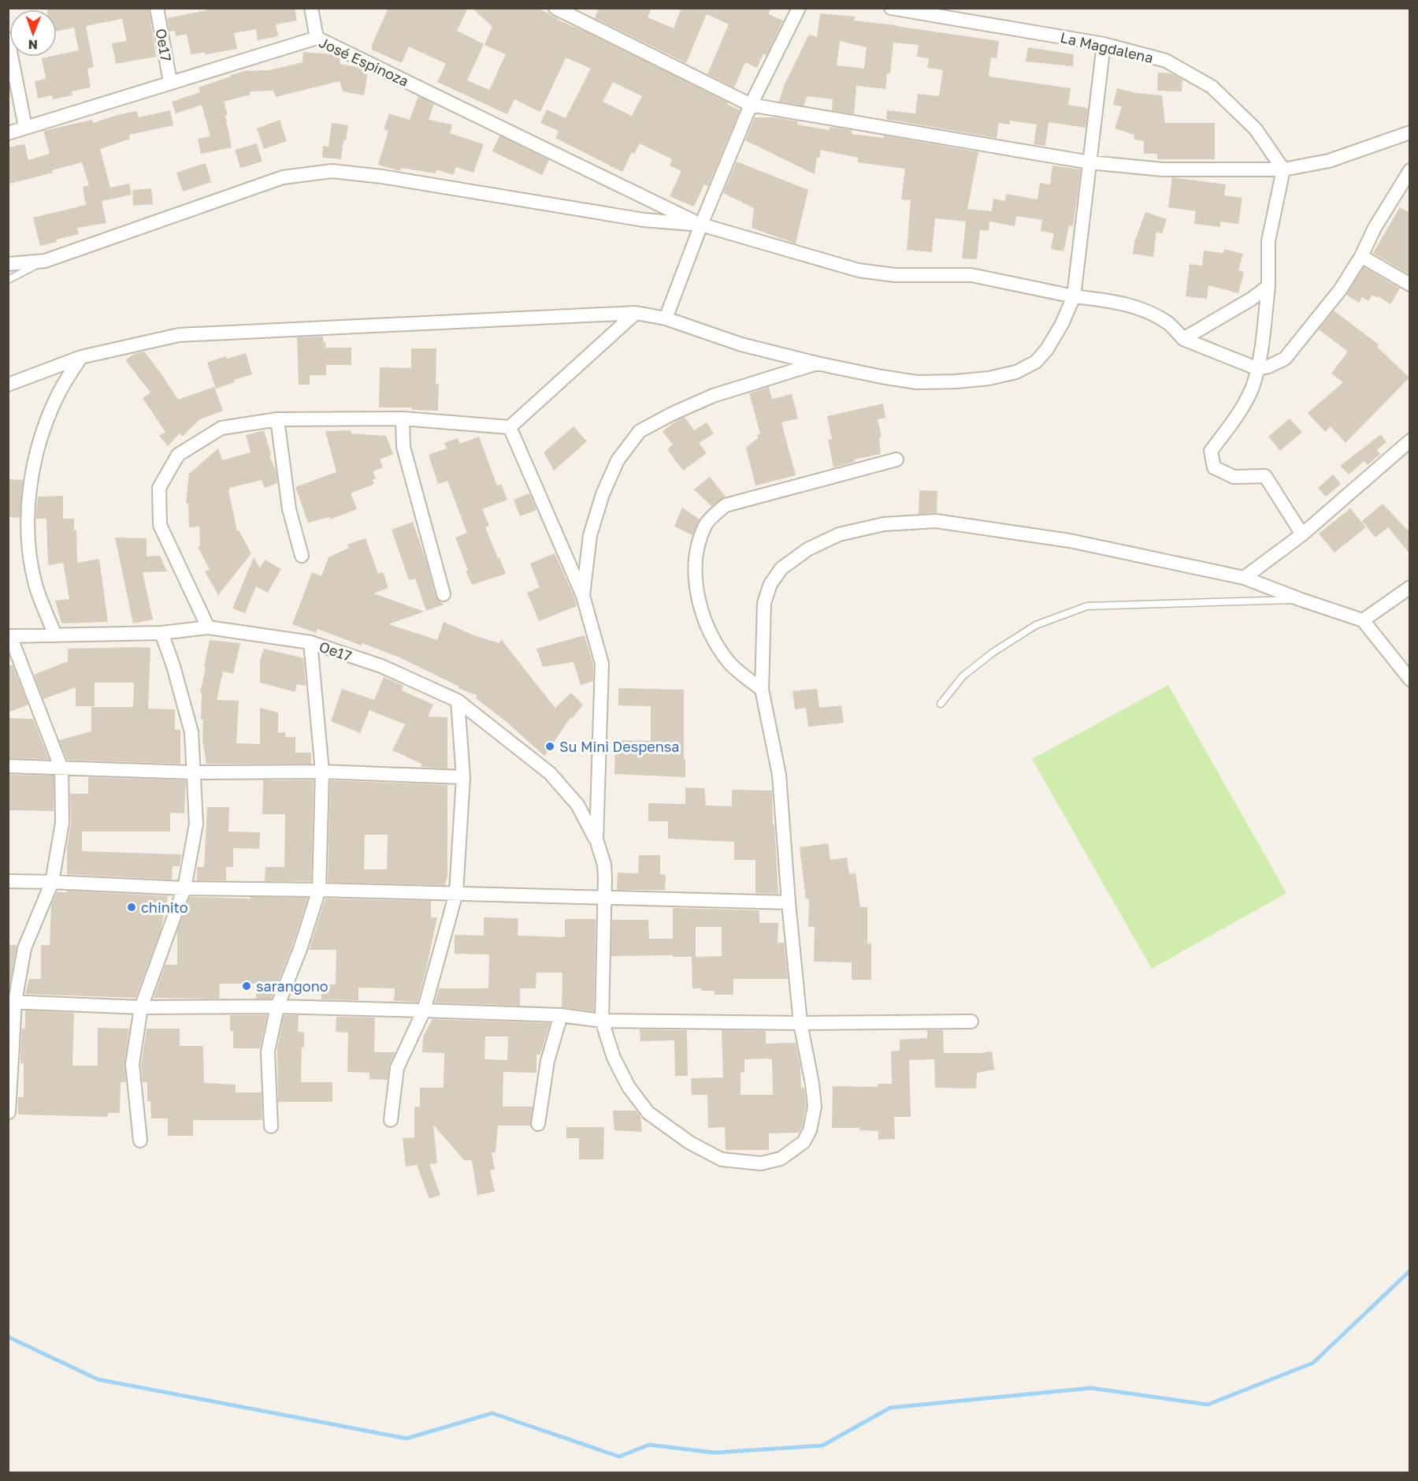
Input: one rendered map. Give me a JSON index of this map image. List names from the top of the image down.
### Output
{
  "streets": {
    "street": ["Oe17", "La Magdalena", "José Espinoza"]
  },
  "crossings": [
    ["Oe17", "José Espinoza"]
  ],
  "places": ["Su Mini Despensa", "chinito", "sarangono"],
  "north": "bottom"
}
